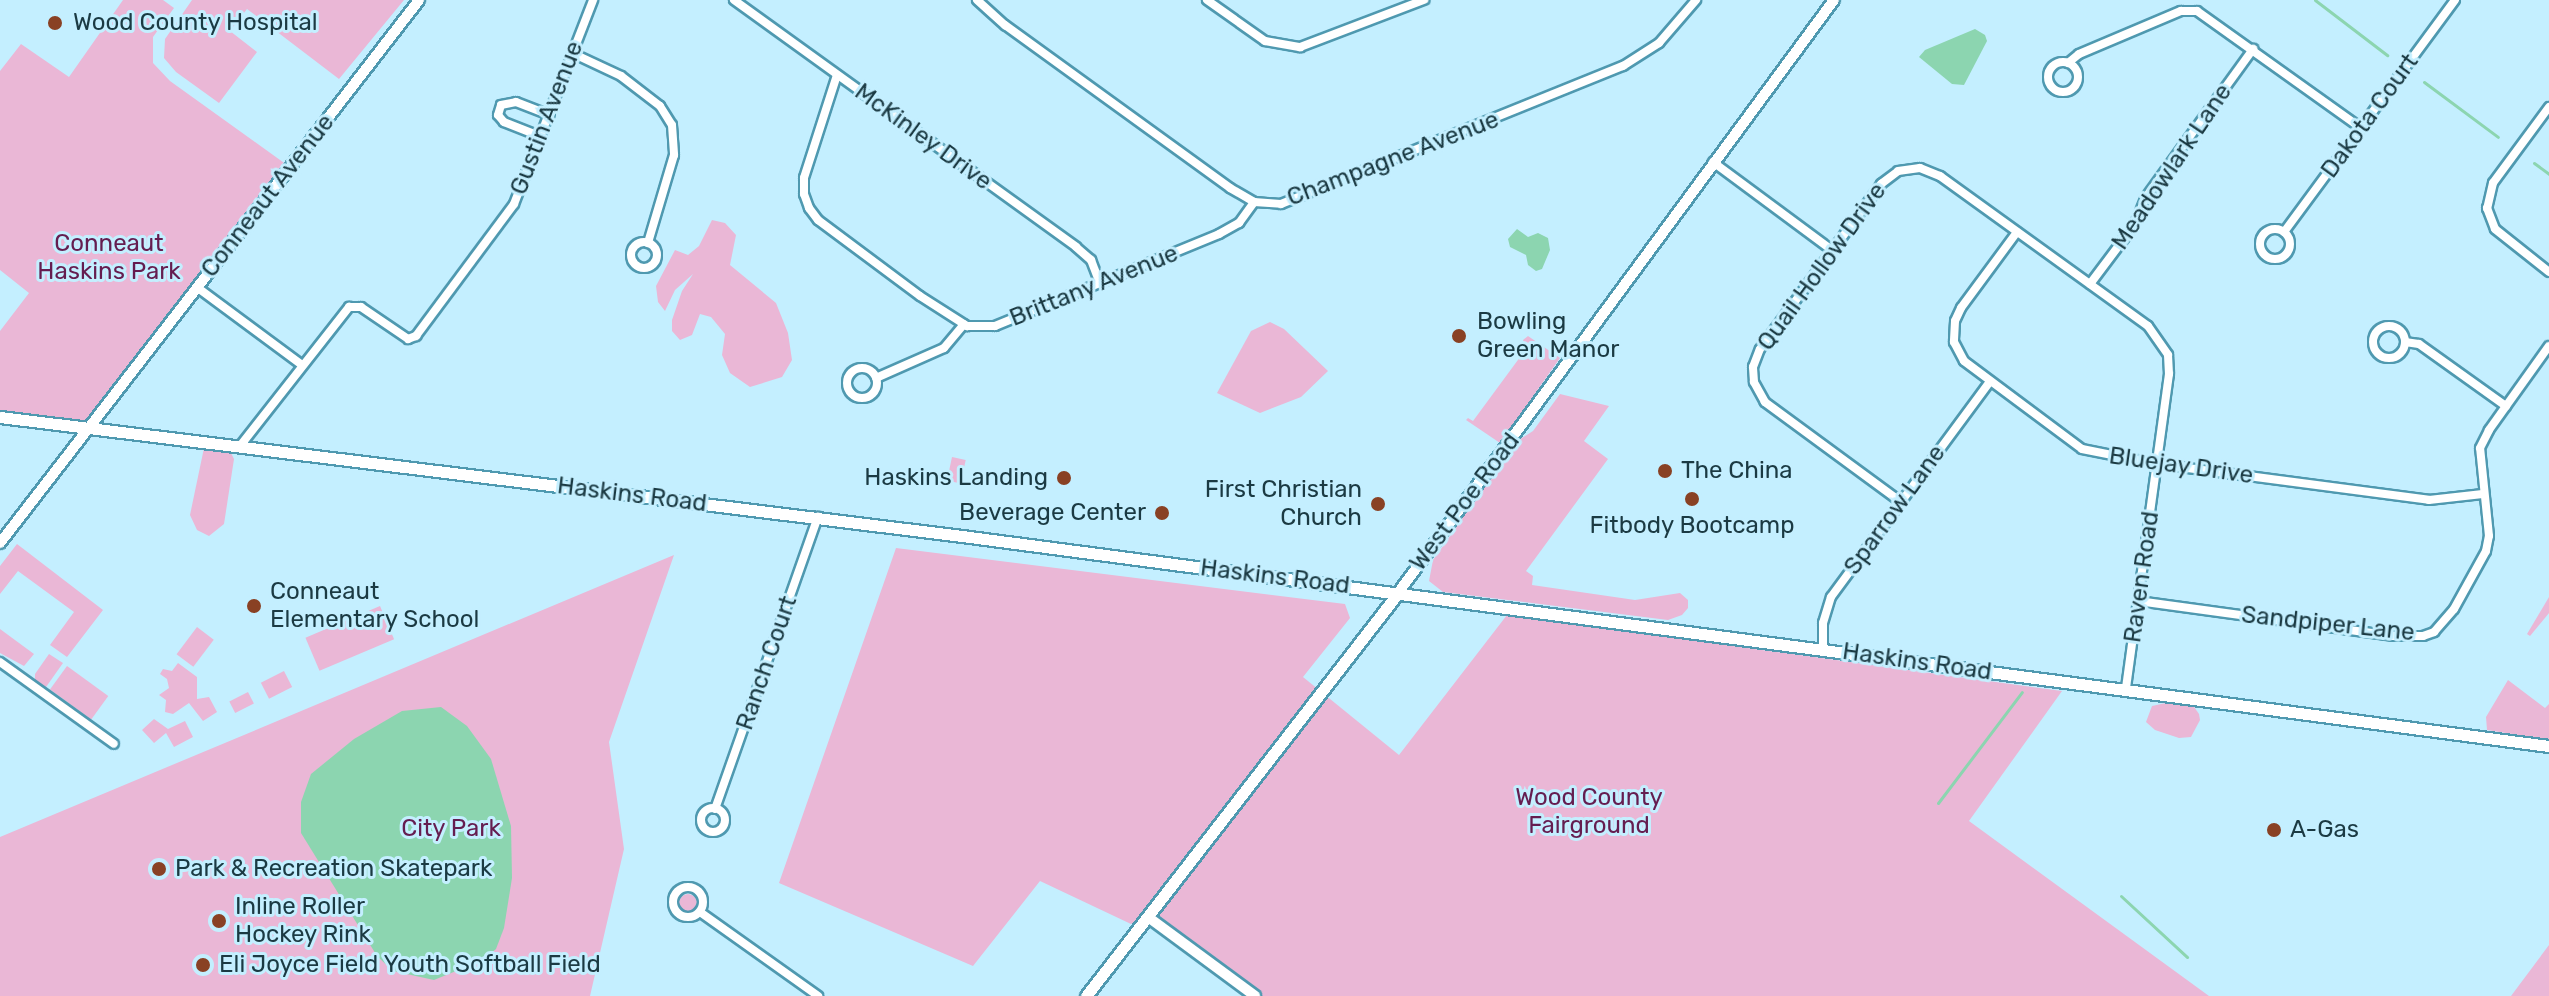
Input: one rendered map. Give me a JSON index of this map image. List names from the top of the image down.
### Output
{
  "streets": {
    "main road": ["Haskins Road", "West Poe Road"],
    "street": [
      "Dakota Court",
      "Gustin Avenue",
      "McKinley Drive",
      "Champagne Avenue",
      "Meadowlark Lane",
      "Conneaut Avenue",
      "Quail Hollow Drive",
      "Brittany Avenue",
      "Bluejay Drive",
      "Sparrow Lane",
      "Raven Road",
      "Sandpiper Lane",
      "Ranch Court"
    ]
  },
  "crossings": [
    ["Gustin Avenue", "Haskins Road"],
    ["McKinley Drive", "Brittany Avenue"],
    ["Champagne Avenue", "Brittany Avenue"],
    ["Meadowlark Lane", "Quail Hollow Drive"],
    ["Conneaut Avenue", "Haskins Road"],
    ["Quail Hollow Drive", "Bluejay Drive"],
    ["Quail Hollow Drive", "Sparrow Lane"],
    ["Quail Hollow Drive", "Raven Road"],
    ["Bluejay Drive", "Sparrow Lane"],
    ["Bluejay Drive", "Raven Road"],
    ["Bluejay Drive", "Sandpiper Lane"],
    ["Haskins Road", "West Poe Road"],
    ["Haskins Road", "Sparrow Lane"],
    ["Haskins Road", "Raven Road"],
    ["Haskins Road", "Ranch Court"],
    ["Raven Road", "Sandpiper Lane"]
  ],
  "parks": ["Conneaut Haskins Park", "Wood County Fairground", "City Park"],
  "places": [
    "Wood County Hospital",
    "Bowling Green Manor",
    "The China",
    "Haskins Landing",
    "Fitbody Bootcamp",
    "First Christian Church",
    "Beverage Center",
    "Conneaut Elementary School",
    "A-Gas",
    "Park & Recreation Skatepark",
    "Inline Roller Hockey Rink",
    "Eli Joyce Field Youth Softball Field"
  ]
}
